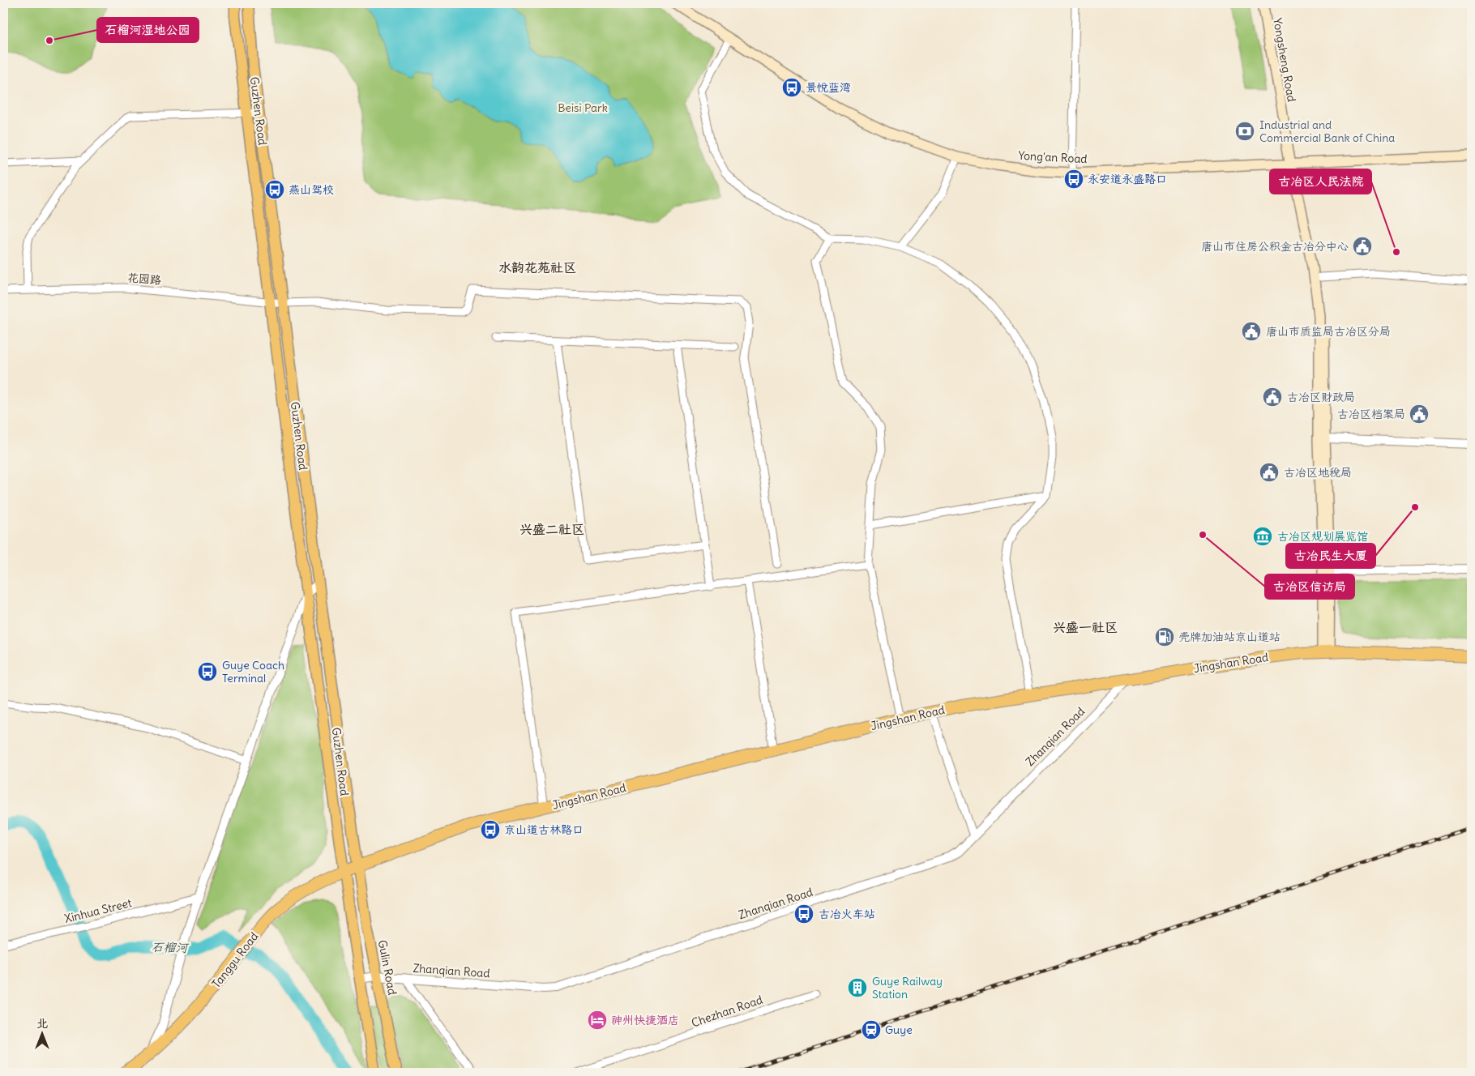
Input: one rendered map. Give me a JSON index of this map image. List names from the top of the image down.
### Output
{
  "streets": {
    "highway": ["Jingshan Road", "Tanggu Road"],
    "main road": [
      "Yongsheng Road",
      "Guzhen Road",
      "Yong'an Road",
      "Gulin Road"
    ],
    "street": [
      "花园路",
      "Zhanqian Road",
      "Xinhua Street",
      "Chezhan Road"
    ]
  },
  "crossings": [
    ["Yongsheng Road", "Yong'an Road"],
    ["Yongsheng Road", "Jingshan Road"],
    ["Guzhen Road", "花园路"],
    ["Guzhen Road", "Jingshan Road"],
    ["Guzhen Road", "Tanggu Road"],
    ["Guzhen Road", "Gulin Road"],
    ["Jingshan Road", "Zhanqian Road"],
    ["Jingshan Road", "Tanggu Road"],
    ["Jingshan Road", "Gulin Road"],
    ["Zhanqian Road", "Gulin Road"],
    ["Tanggu Road", "Gulin Road"]
  ],
  "districts": ["水韵花苑社区", "兴盛二社区", "兴盛一社区"],
  "water": ["石榴河"],
  "parks": ["Beisi Park"],
  "places": {
    "other": [
      "石榴河湿地公园",
      "古冶区人民法院",
      "古冶民生大厦",
      "古冶区信访局"
    ],
    "bus stop": [
      "景悦蓝湾",
      "永安道永盛路口",
      "燕山驾校",
      "Guye Coach Terminal",
      "京山道古林路口",
      "古冶火车站"
    ],
    "bank": ["Industrial and Commercial Bank of China"],
    "public building": [
      "唐山市住房公积金古冶分中心",
      "唐山市质监局古冶区分局",
      "古冶区财政局",
      "古冶区档案局",
      "古冶区地税局"
    ],
    "museum": ["古冶区规划展览馆"],
    "fuel station": ["壳牌加油站京山道站"],
    "building": ["Guye Railway Station"],
    "hotel": ["神州快捷酒店"],
    "station": ["Guye"]
  },
  "north": "top"
}
